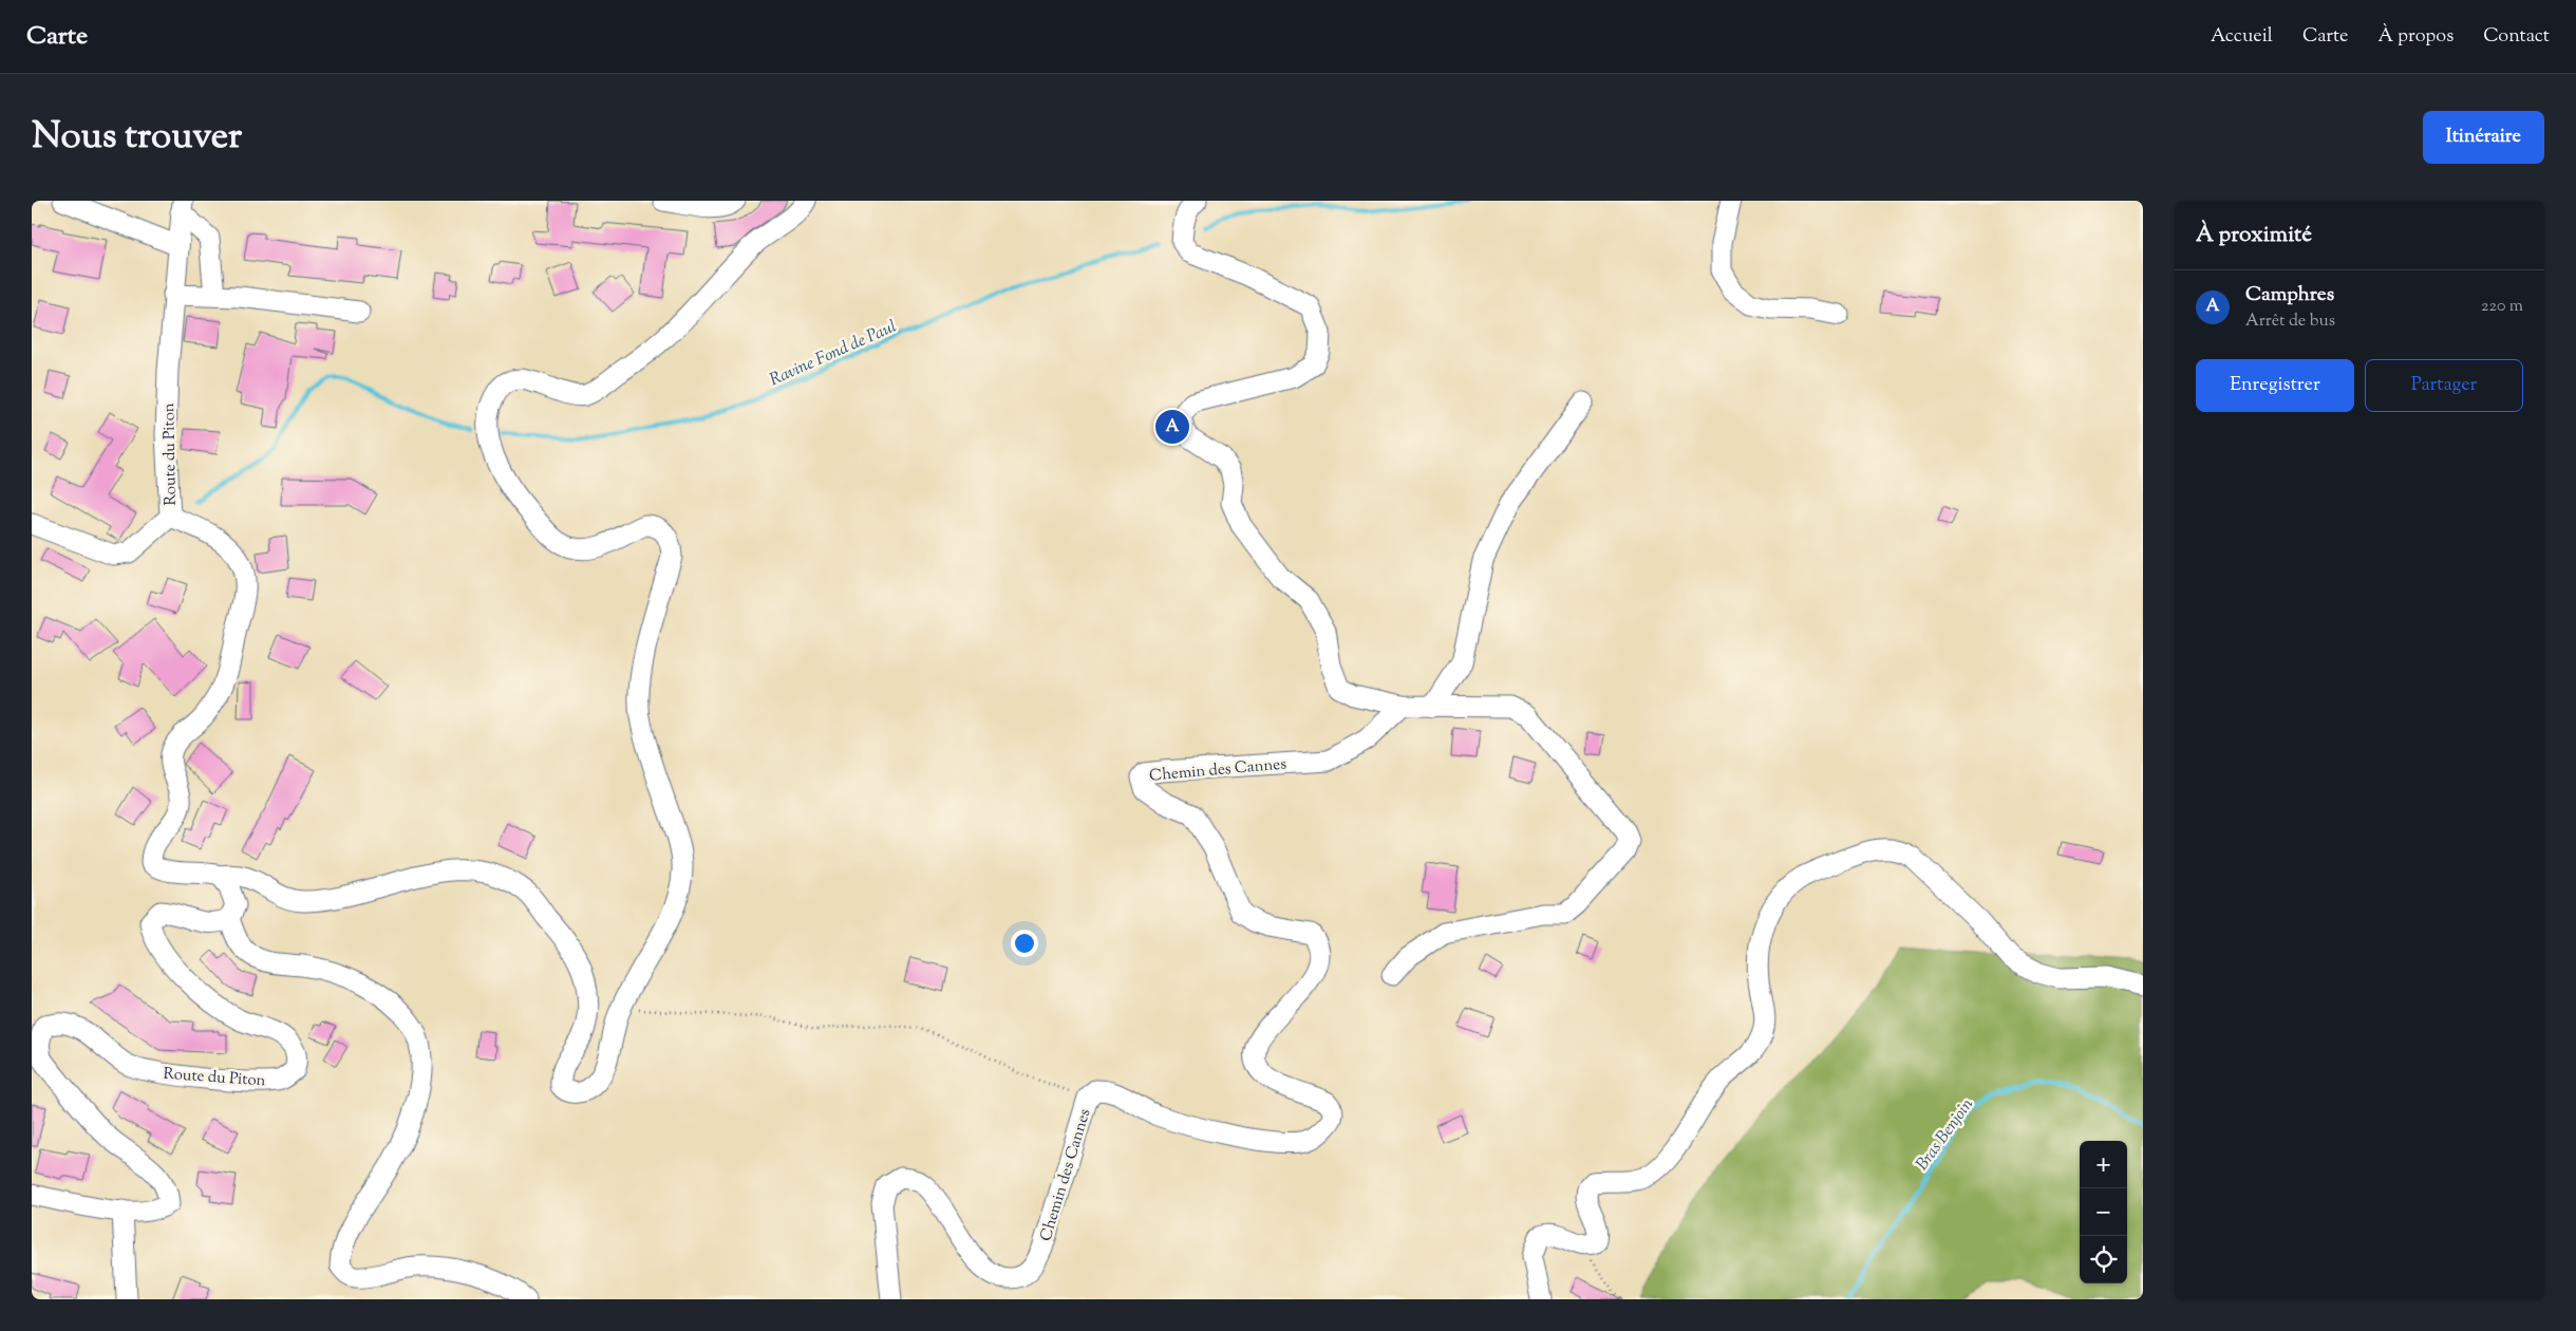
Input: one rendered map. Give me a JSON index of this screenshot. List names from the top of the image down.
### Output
{
  "streets": {
    "street": ["Route du Piton", "Chemin des Cannes"]
  },
  "water": ["Ravine Fond de Paul", "Bras Benjoin"],
  "page": {
    "header": "Carte",
    "nav": [
      "Accueil",
      "Carte",
      "À propos",
      "Contact"
    ],
    "title": "Nous trouver",
    "buttons": [
      "Itinéraire",
      ["Enregistrer", "Partager"]
    ],
    "heading": "À proximité",
    "list": [
      {
        "mark": "A",
        "name": "Camphres",
        "note": "Arrêt de bus",
        "value": "220 m"
      }
    ],
    "pins": "A",
    "map_buttons": ["+", "−"]
  }
}
